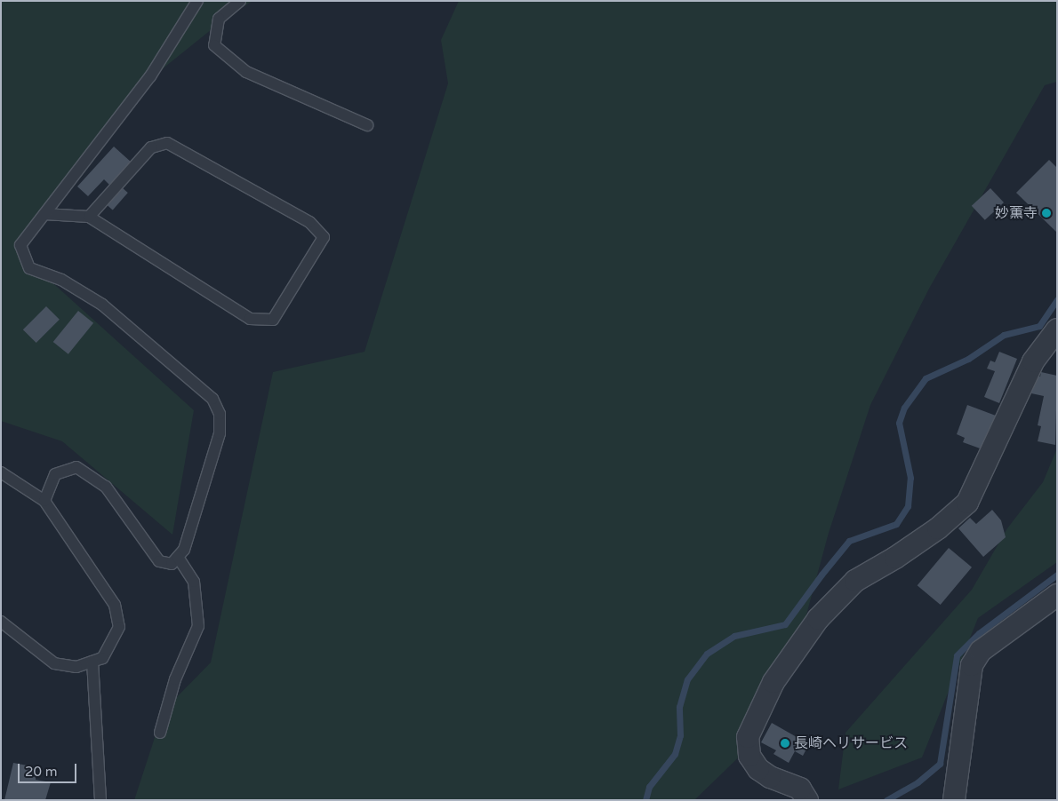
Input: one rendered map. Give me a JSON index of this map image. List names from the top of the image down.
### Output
{
  "places": ["妙薫寺", "長崎ヘリサービス"],
  "scale_bar": "20 m"
}
